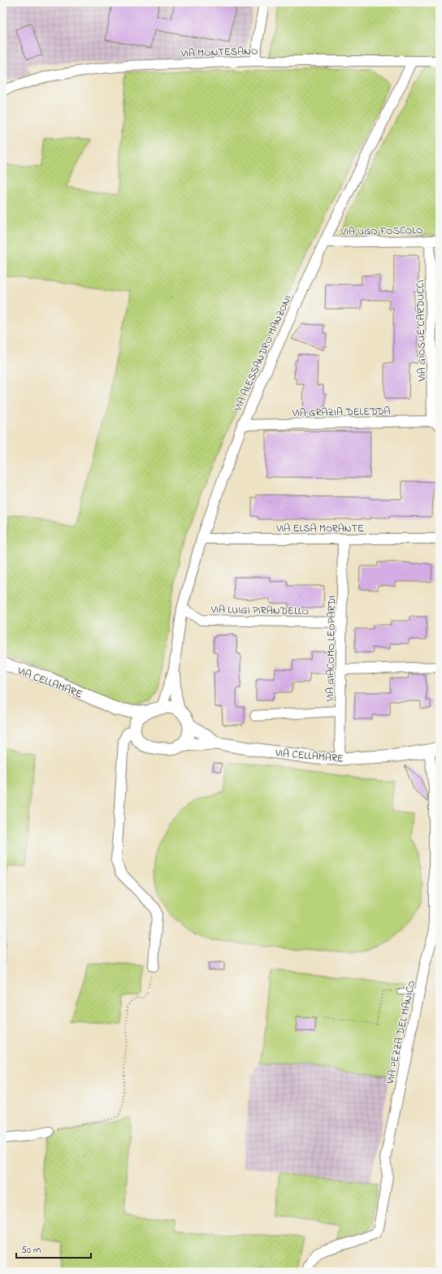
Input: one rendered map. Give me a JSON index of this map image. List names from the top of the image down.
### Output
{
  "streets": {
    "street": [
      "VIA MONTESANO",
      "VIA UGO FOSCOLO",
      "VIA GIOSUÈ CARDUCCI",
      "VIA ALESSANDRO MANZONI",
      "VIA GRAZIA DELEDDA",
      "VIA ELSA MORANTE",
      "VIA LUIGI PIRANDELLO",
      "VIA GIACOMO LEOPARDI",
      "VIA CELLAMARE",
      "VIA PEZZA DEL MANICO"
    ]
  },
  "crossings": [
    ["VIA MONTESANO", "VIA ALESSANDRO MANZONI"],
    ["VIA UGO FOSCOLO", "VIA GIOSUÈ CARDUCCI"],
    ["VIA UGO FOSCOLO", "VIA ALESSANDRO MANZONI"],
    ["VIA GIOSUÈ CARDUCCI", "VIA GRAZIA DELEDDA"],
    ["VIA ALESSANDRO MANZONI", "VIA GRAZIA DELEDDA"],
    ["VIA ALESSANDRO MANZONI", "VIA ELSA MORANTE"],
    ["VIA ALESSANDRO MANZONI", "VIA LUIGI PIRANDELLO"],
    ["VIA ALESSANDRO MANZONI", "VIA CELLAMARE"],
    ["VIA ELSA MORANTE", "VIA GIACOMO LEOPARDI"],
    ["VIA LUIGI PIRANDELLO", "VIA GIACOMO LEOPARDI"],
    ["VIA GIACOMO LEOPARDI", "VIA CELLAMARE"],
    ["VIA CELLAMARE", "VIA PEZZA DEL MANICO"]
  ],
  "scale_bar": "50 m"
}
